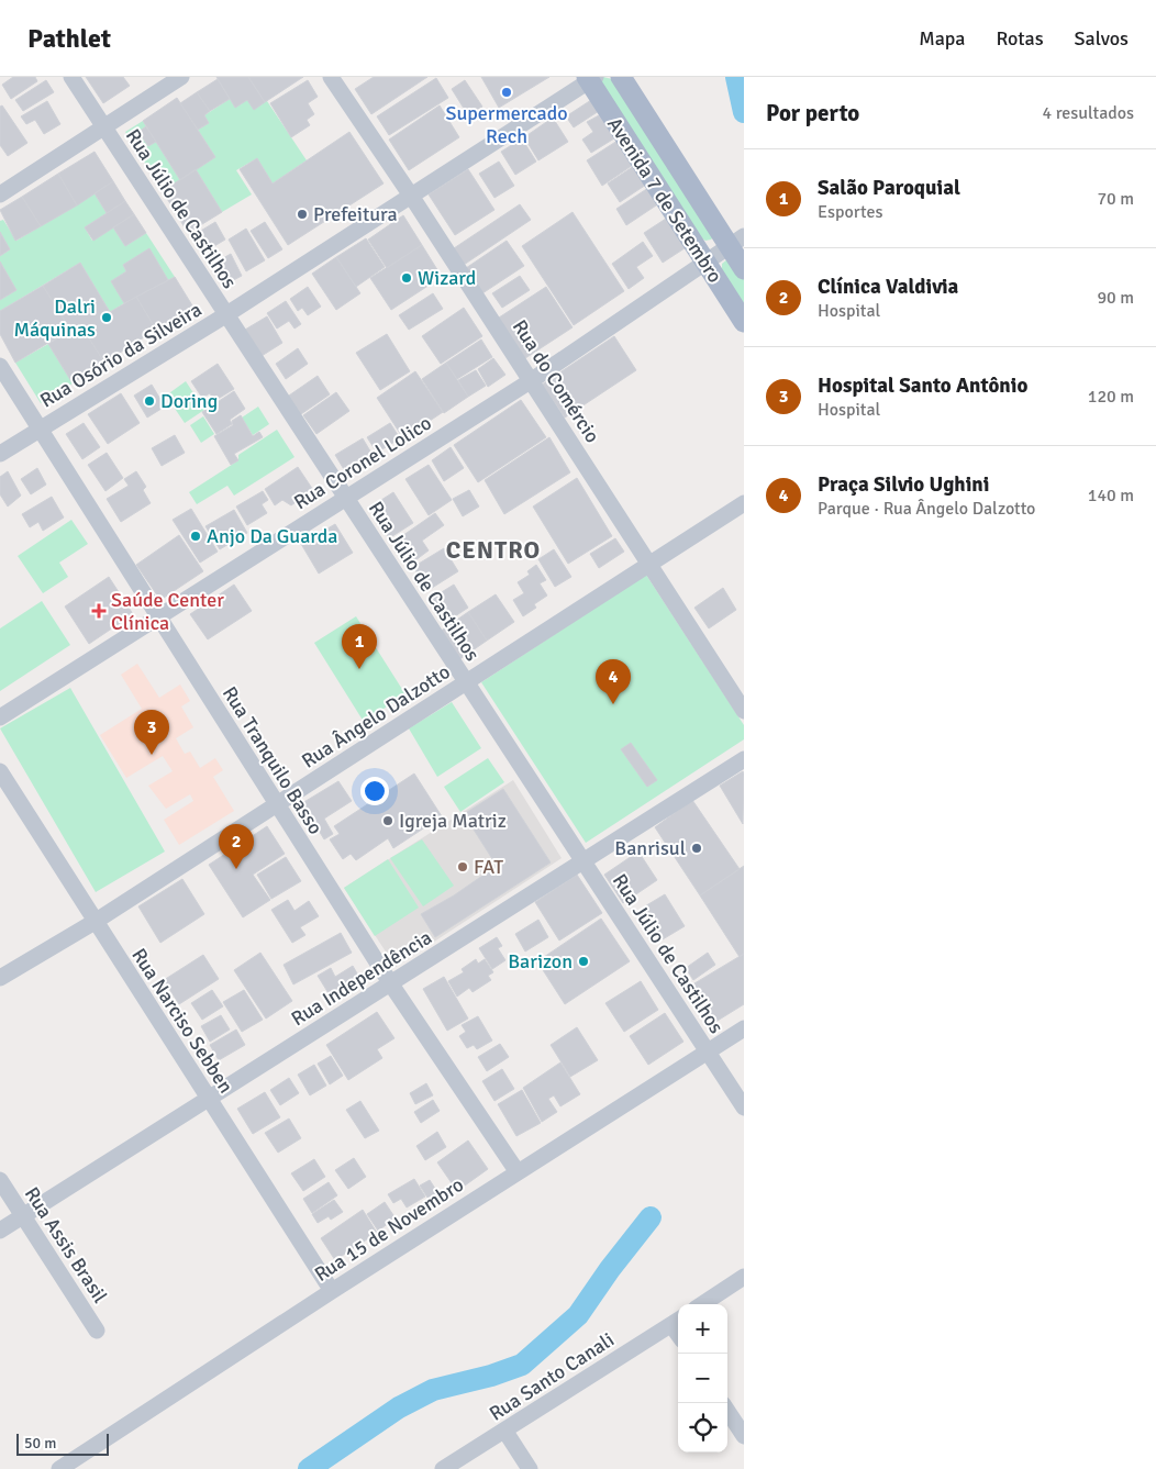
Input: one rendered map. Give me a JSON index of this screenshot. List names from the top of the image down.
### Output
{
  "streets": {
    "main road": ["Avenida 7 de Setembro"],
    "street": [
      "Rua Júlio de Castilhos",
      "Rua Osório da Silveira",
      "Rua do Comércio",
      "Rua Coronel Lolico",
      "Rua Ângelo Dalzotto",
      "Rua Tranquilo Basso",
      "Rua Independência",
      "Rua Narciso Sebben",
      "Rua 15 de Novembro",
      "Rua Assis Brasil",
      "Rua Santo Canali"
    ]
  },
  "crossings": [
    ["Avenida 7 de Setembro", "Rua Osório da Silveira"],
    ["Avenida 7 de Setembro", "Rua Coronel Lolico"],
    ["Rua Júlio de Castilhos", "Rua Osório da Silveira"],
    ["Rua Júlio de Castilhos", "Rua Coronel Lolico"],
    ["Rua Júlio de Castilhos", "Rua Ângelo Dalzotto"],
    ["Rua Júlio de Castilhos", "Rua Independência"],
    ["Rua Júlio de Castilhos", "Rua 15 de Novembro"],
    ["Rua Osório da Silveira", "Rua do Comércio"],
    ["Rua Osório da Silveira", "Rua Tranquilo Basso"],
    ["Rua do Comércio", "Rua Coronel Lolico"],
    ["Rua do Comércio", "Rua Ângelo Dalzotto"],
    ["Rua Coronel Lolico", "Rua Tranquilo Basso"],
    ["Rua Ângelo Dalzotto", "Rua Tranquilo Basso"],
    ["Rua Ângelo Dalzotto", "Rua Narciso Sebben"],
    ["Rua Tranquilo Basso", "Rua Independência"],
    ["Rua Tranquilo Basso", "Rua 15 de Novembro"],
    ["Rua Independência", "Rua Narciso Sebben"],
    ["Rua Independência", "Rua Assis Brasil"],
    ["Rua Narciso Sebben", "Rua 15 de Novembro"]
  ],
  "districts": ["CENTRO"],
  "places": {
    "other": [
      "Supermercado Rech",
      "Prefeitura",
      "Wizard",
      "Dalri Máquinas",
      "Doring",
      "Anjo Da Guarda",
      "Igreja Matriz",
      "Banrisul",
      "FAT",
      "Barizon"
    ],
    "health": ["Saúde Center Clínica"]
  },
  "scale_bar": "50 m",
  "page": {
    "header": "Pathlet",
    "nav": ["Mapa", "Rotas", "Salvos"],
    "heading": ["Por perto", "4 resultados"],
    "list": [
      {
        "mark": "1",
        "name": "Salão Paroquial",
        "note": "Esportes",
        "value": "70 m"
      },
      {
        "mark": "2",
        "name": "Clínica Valdivia",
        "note": "Hospital",
        "value": "90 m"
      },
      {
        "mark": "3",
        "name": "Hospital Santo Antônio",
        "note": "Hospital",
        "value": "120 m"
      },
      {
        "mark": "4",
        "name": "Praça Silvio Ughini",
        "note": "Parque · Rua Ângelo Dalzotto",
        "value": "140 m"
      }
    ],
    "pins": [
      "1",
      "4",
      "3",
      "2"
    ],
    "map_buttons": ["+", "−"],
    "scale": "50 m"
  }
}
